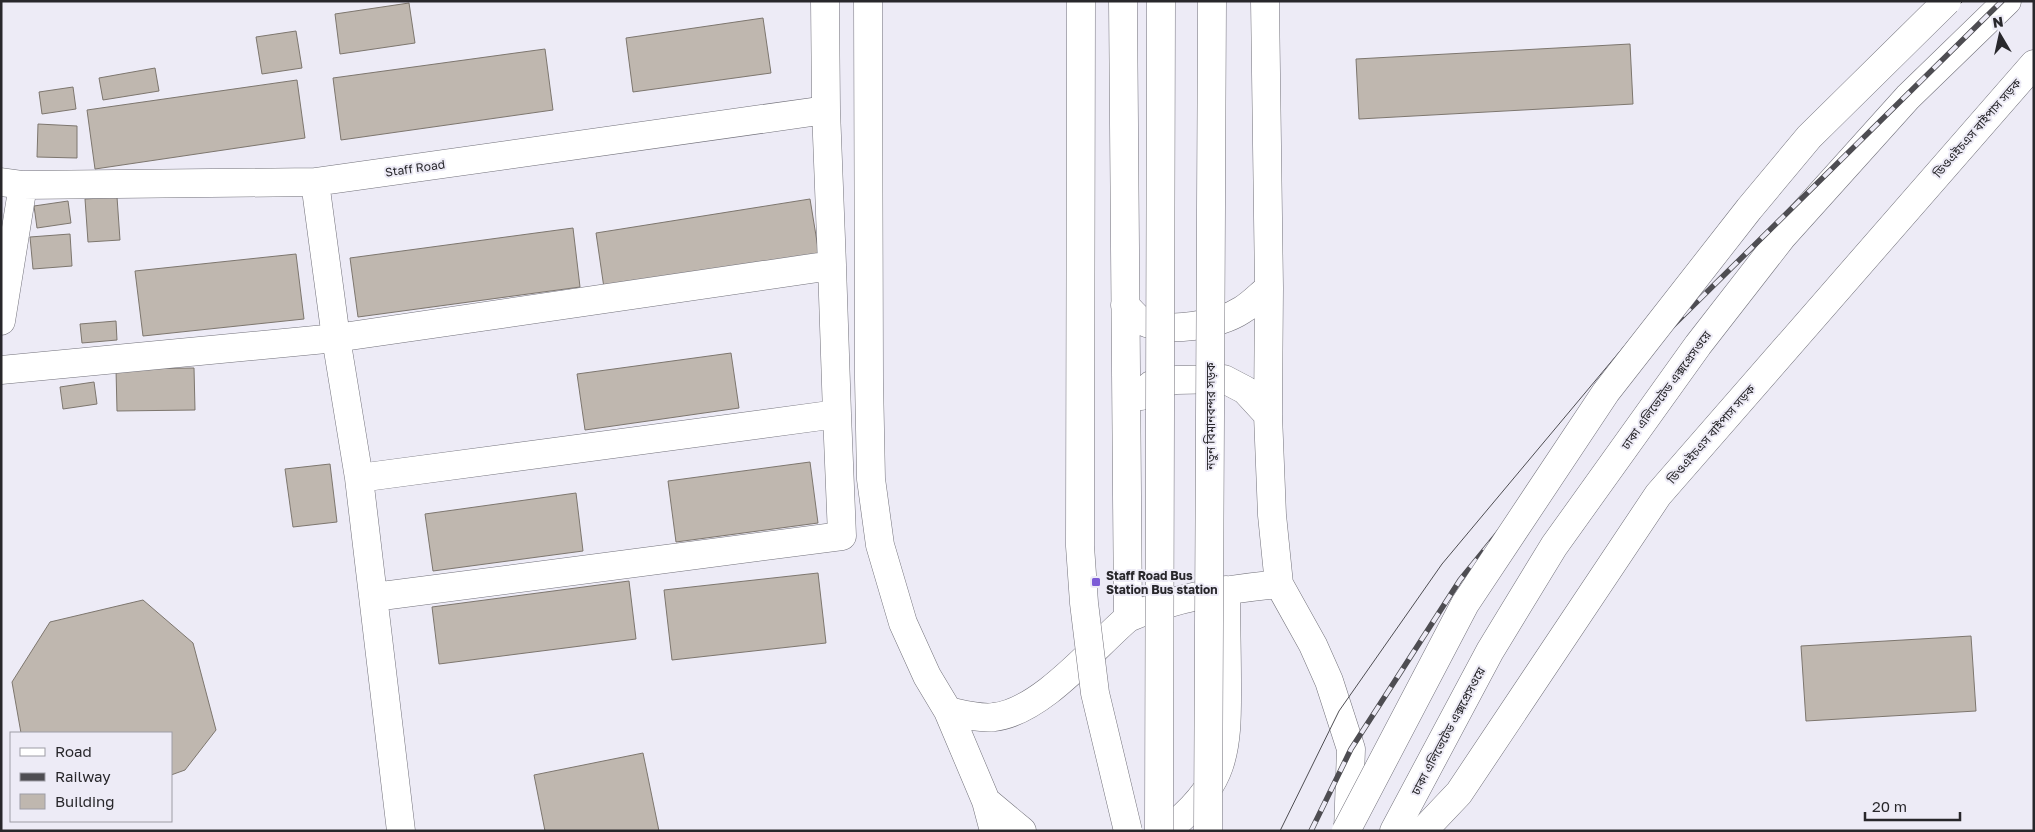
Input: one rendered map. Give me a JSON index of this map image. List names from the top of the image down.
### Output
{
  "streets": {
    "main road": [
      "ডিওএইচএস বাইপাস সড়ক",
      "Staff Road",
      "ঢাকা এলিভেটেড এক্সপ্রেসওয়ে",
      "নতুন বিমানবন্দর সড়ক"
    ]
  },
  "places": {
    "transit": ["Staff Road Bus Station Bus station"]
  },
  "legend": ["Road", "Railway", "Building"],
  "scale_bar": "20 m",
  "north": "top"
}
